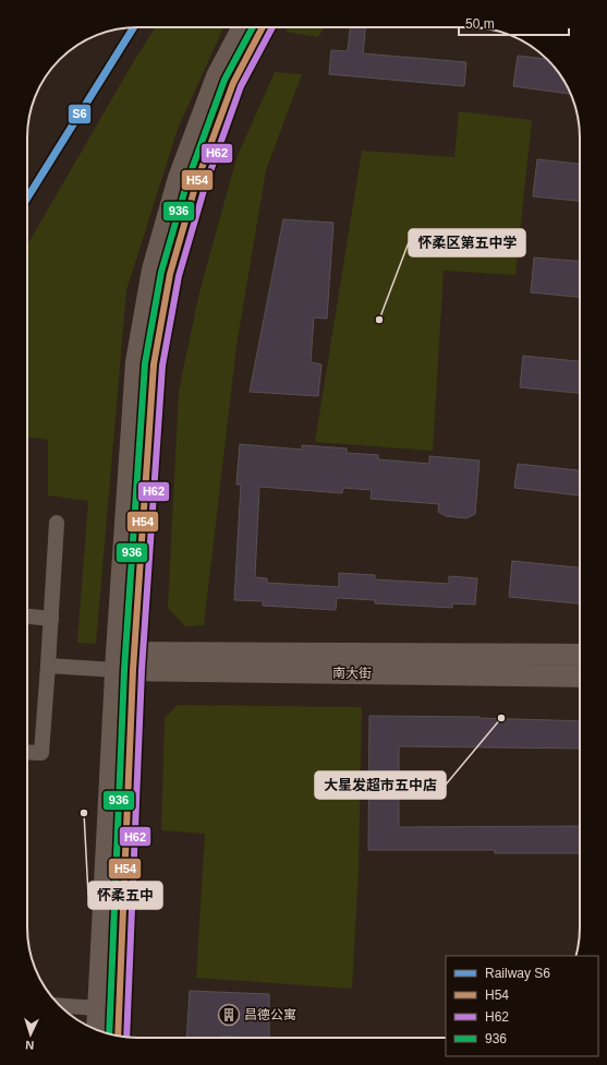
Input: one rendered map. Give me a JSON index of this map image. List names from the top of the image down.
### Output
{
  "streets": {
    "main road": ["南大街"]
  },
  "places": {
    "other": ["怀柔区第五中学", "大星发超市五中店", "怀柔五中"],
    "building": ["昌德公寓"]
  },
  "lines": [
    "transit line H54",
    "transit line H62",
    "transit line 936",
    "rail line S6"
  ],
  "legend": [
    "Railway S6",
    "H54",
    "H62",
    "936"
  ],
  "scale_bar": "50 m",
  "north": "bottom"
}
